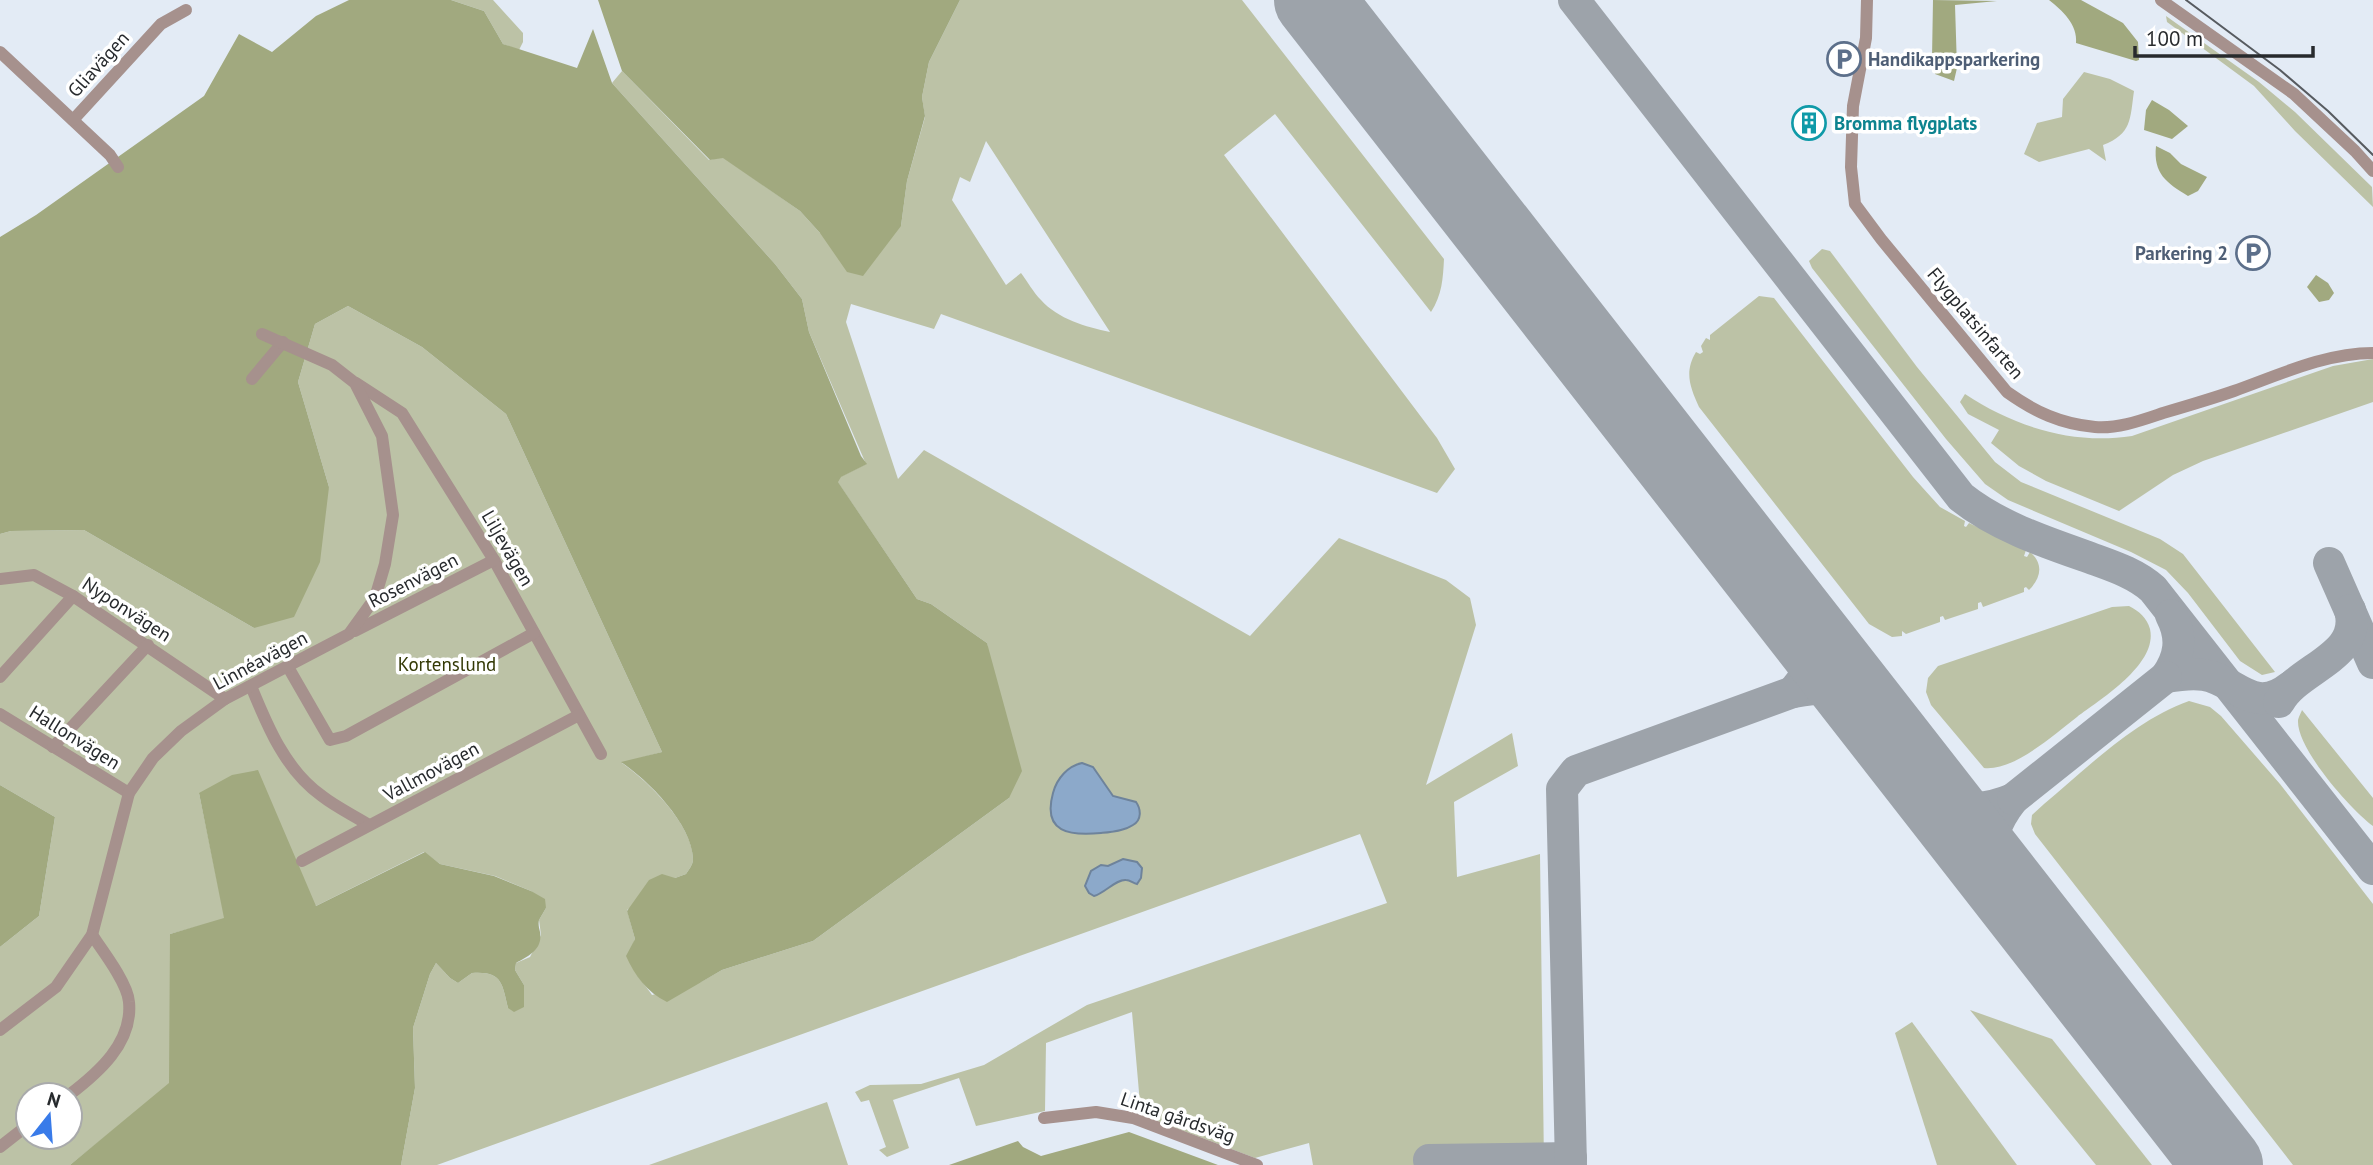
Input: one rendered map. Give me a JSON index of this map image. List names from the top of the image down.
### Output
{
  "streets": {
    "street": [
      "Gliavägen",
      "Flygplatsinfarten",
      "Liljevägen",
      "Rosenvägen",
      "Nyponvägen",
      "Linnéavägen",
      "Hallonvägen",
      "Vallmovägen",
      "Linta gårdsväg"
    ]
  },
  "crossings": [
    ["Liljevägen", "Rosenvägen"],
    ["Liljevägen", "Linnéavägen"],
    ["Liljevägen", "Vallmovägen"],
    ["Rosenvägen", "Linnéavägen"],
    ["Nyponvägen", "Linnéavägen"],
    ["Linnéavägen", "Hallonvägen"]
  ],
  "parks": ["Kortenslund"],
  "places": {
    "parking": ["Handikappsparkering", "Parkering 2"],
    "building": ["Bromma flygplats"]
  },
  "scale_bar": "100 m",
  "north": "top"
}
